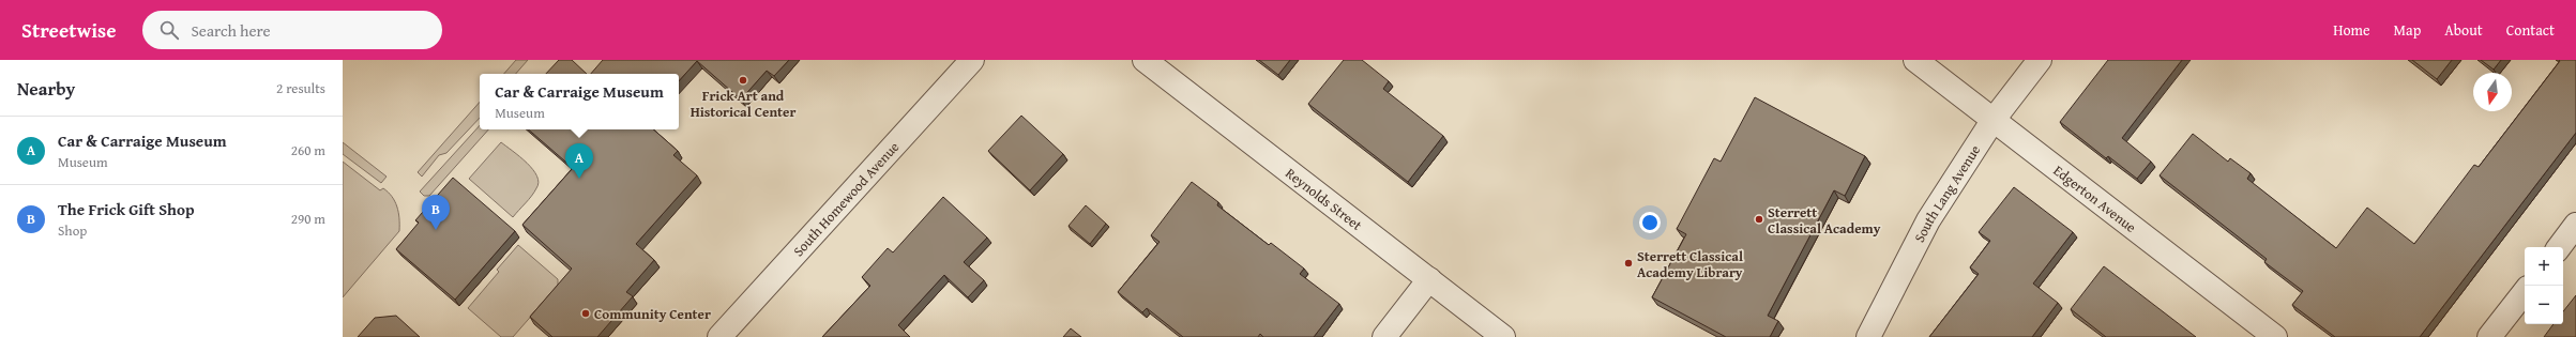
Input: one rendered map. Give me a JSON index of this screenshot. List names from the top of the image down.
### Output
{
  "streets": {
    "street": [
      "South Lang Avenue",
      "South Homewood Avenue",
      "Reynolds Street",
      "Edgerton Avenue"
    ]
  },
  "crossings": [
    ["South Lang Avenue", "Edgerton Avenue"]
  ],
  "places": [
    "Frick Art and Historical Center",
    "Sterrett Classical Academy",
    "Sterrett Classical Academy Library",
    "Community Center"
  ],
  "north": "bottom",
  "page": {
    "header": "Streetwise",
    "search": "Search here",
    "nav": [
      "Home",
      "Map",
      "About",
      "Contact"
    ],
    "heading": ["Nearby", "2 results"],
    "popup": ["Car & Carraige Museum", "Museum"],
    "list": [
      {
        "mark": "A",
        "name": "Car & Carraige Museum",
        "note": "Museum",
        "value": "260 m"
      },
      {
        "mark": "B",
        "name": "The Frick Gift Shop",
        "note": "Shop",
        "value": "290 m"
      }
    ],
    "pins": ["A", "B"],
    "map_buttons": ["+", "−"]
  }
}
